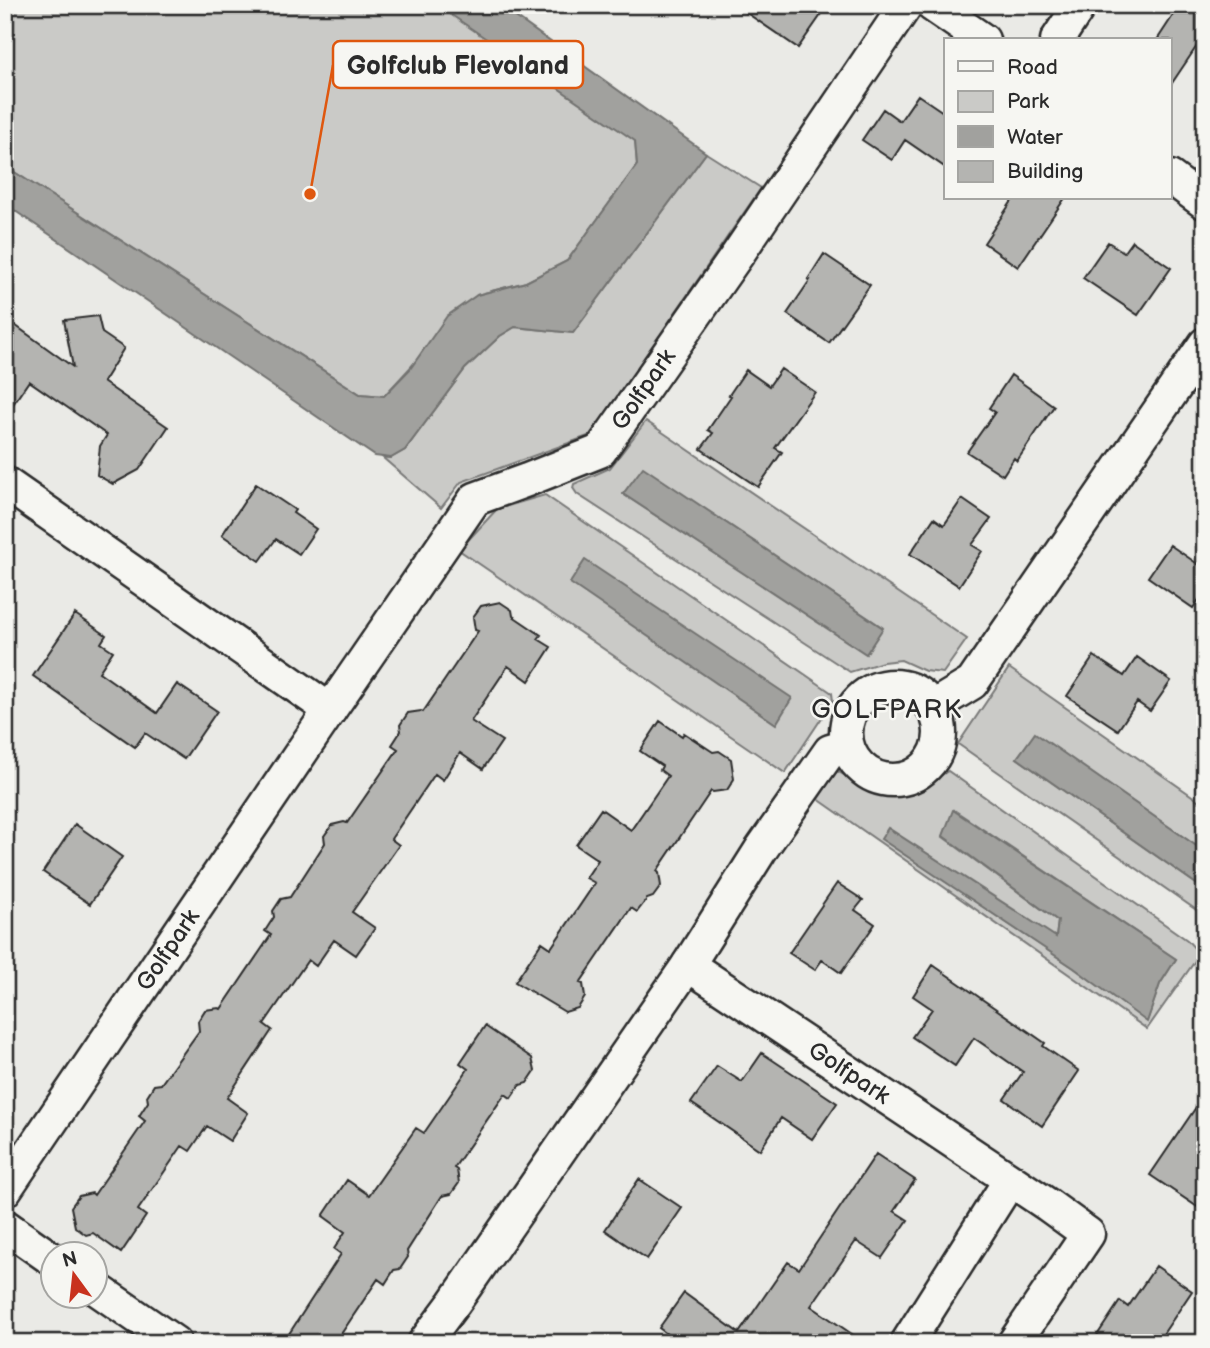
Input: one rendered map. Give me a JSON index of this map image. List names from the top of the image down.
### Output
{
  "streets": {
    "street": ["Golfpark"]
  },
  "districts": ["GOLFPARK"],
  "places": ["Golfclub Flevoland"],
  "legend": [
    "Road",
    "Park",
    "Water",
    "Building"
  ],
  "north": "top"
}
